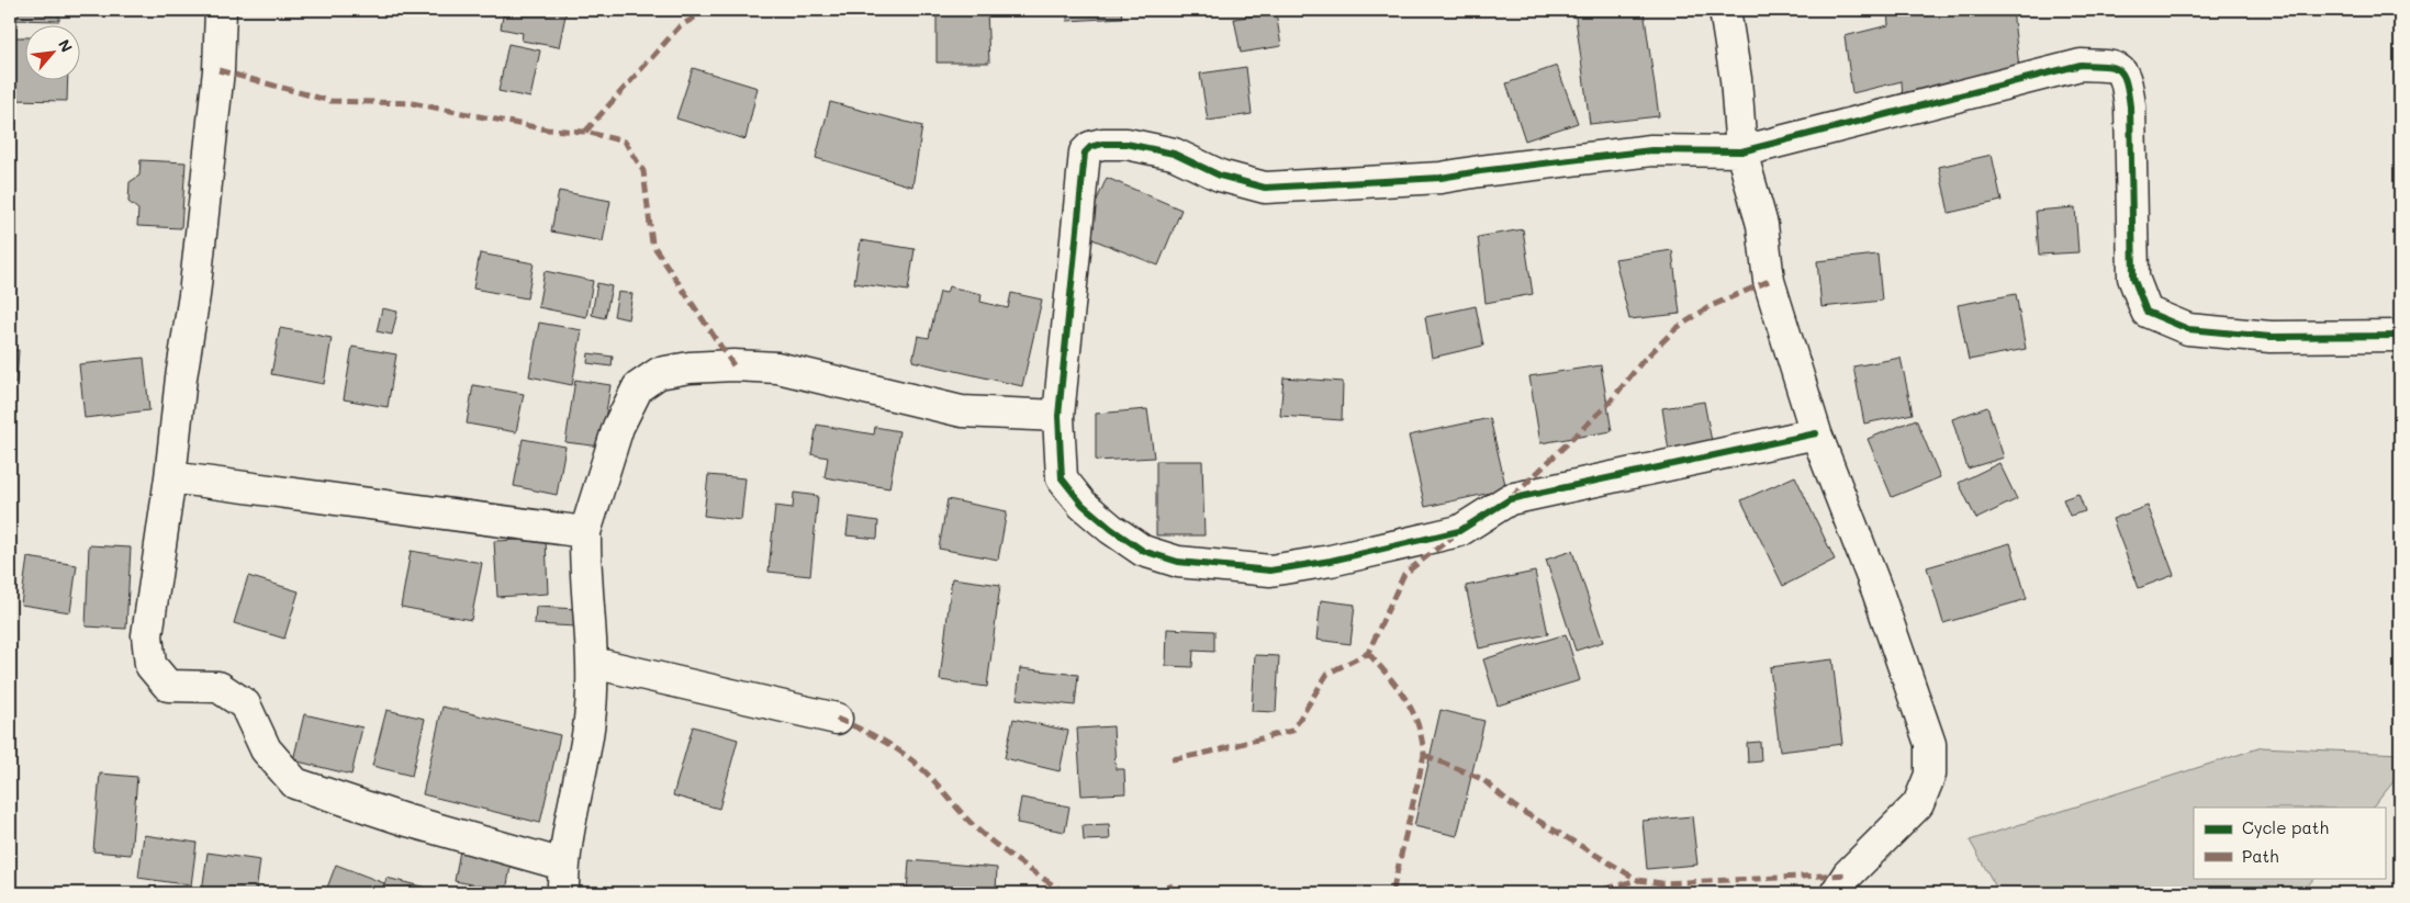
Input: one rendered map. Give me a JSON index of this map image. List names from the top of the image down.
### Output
{
  "legend": ["Cycle path", "Path"],
  "north": "top right"
}
